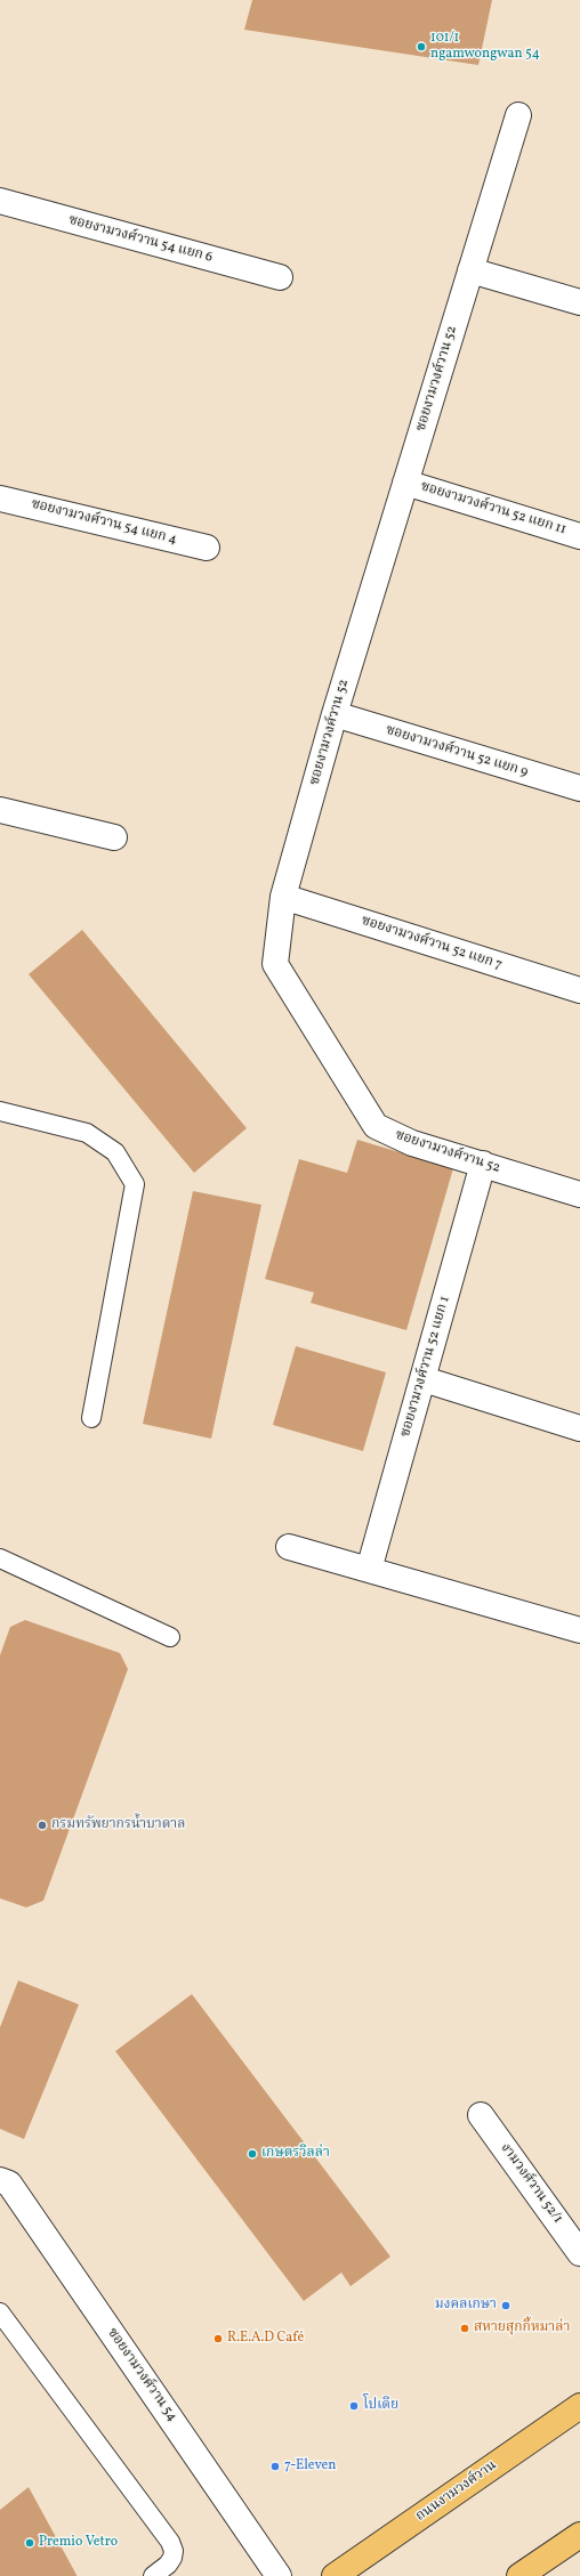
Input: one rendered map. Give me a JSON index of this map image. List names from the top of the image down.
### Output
{
  "streets": {
    "main road": ["ถนนงามวงศ์วาน"],
    "street": [
      "ซอยงามวงศ์วาน 54 แยก 6",
      "ซอยงามวงศ์วาน 52",
      "ซอยงามวงศ์วาน 52 แยก 11",
      "ซอยงามวงศ์วาน 54 แยก 4",
      "ซอยงามวงศ์วาน 52 แยก 9",
      "ซอยงามวงศ์วาน 52 แยก 7",
      "ซอยงามวงศ์วาน 52 แยก 1",
      "งามวงศ์วาน 52/1",
      "ซอยงามวงศ์วาน 54"
    ]
  },
  "crossings": [
    ["ซอยงามวงศ์วาน 52", "ซอยงามวงศ์วาน 52 แยก 11"],
    ["ซอยงามวงศ์วาน 52", "ซอยงามวงศ์วาน 52 แยก 9"],
    ["ซอยงามวงศ์วาน 52", "ซอยงามวงศ์วาน 52 แยก 7"],
    ["ซอยงามวงศ์วาน 52", "ซอยงามวงศ์วาน 52 แยก 1"]
  ],
  "places": [
    "101/1 ngamwongwan 54",
    "กรมทรัพยากรน้ำบาดาล",
    "เกษตรวิลล่า",
    "มงคลเกษา",
    "สหายสุกกี้หมาล่า",
    "R.E.A.D Café",
    "โปเดีย",
    "7-Eleven",
    "Premio Vetro"
  ]
}
